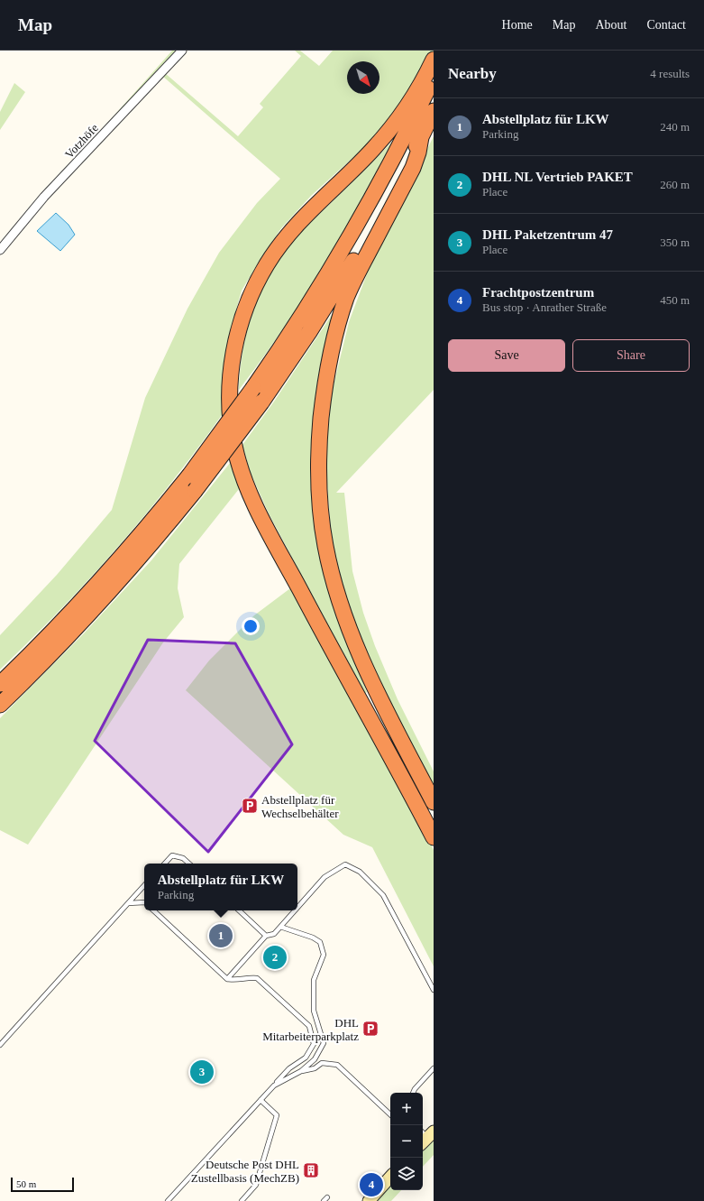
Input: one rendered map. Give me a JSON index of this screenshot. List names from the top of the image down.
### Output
{
  "streets": {
    "street": ["Votzhöfe"]
  },
  "places": {
    "parking": ["Abstellplatz für Wechselbehälter", "DHL Mitarbeiterparkplatz"],
    "building": ["Deutsche Post DHL Zustellbasis (MechZB)"]
  },
  "scale_bar": "50 m",
  "north": "bottom right",
  "page": {
    "header": "Map",
    "nav": [
      "Home",
      "Map",
      "About",
      "Contact"
    ],
    "heading": ["Nearby", "4 results"],
    "list": [
      {
        "mark": "1",
        "name": "Abstellplatz für LKW",
        "note": "Parking",
        "value": "240 m"
      },
      {
        "mark": "2",
        "name": "DHL NL Vertrieb PAKET",
        "note": "Place",
        "value": "260 m"
      },
      {
        "mark": "3",
        "name": "DHL Paketzentrum 47",
        "note": "Place",
        "value": "350 m"
      },
      {
        "mark": "4",
        "name": "Frachtpostzentrum",
        "note": "Bus stop · Anrather Straße",
        "value": "450 m"
      }
    ],
    "buttons": ["Save", "Share"],
    "popup": ["Abstellplatz für LKW", "Parking"],
    "pins": [
      "1",
      "2",
      "3",
      "4"
    ],
    "map_buttons": ["+", "−"],
    "scale": "50 m"
  }
}
